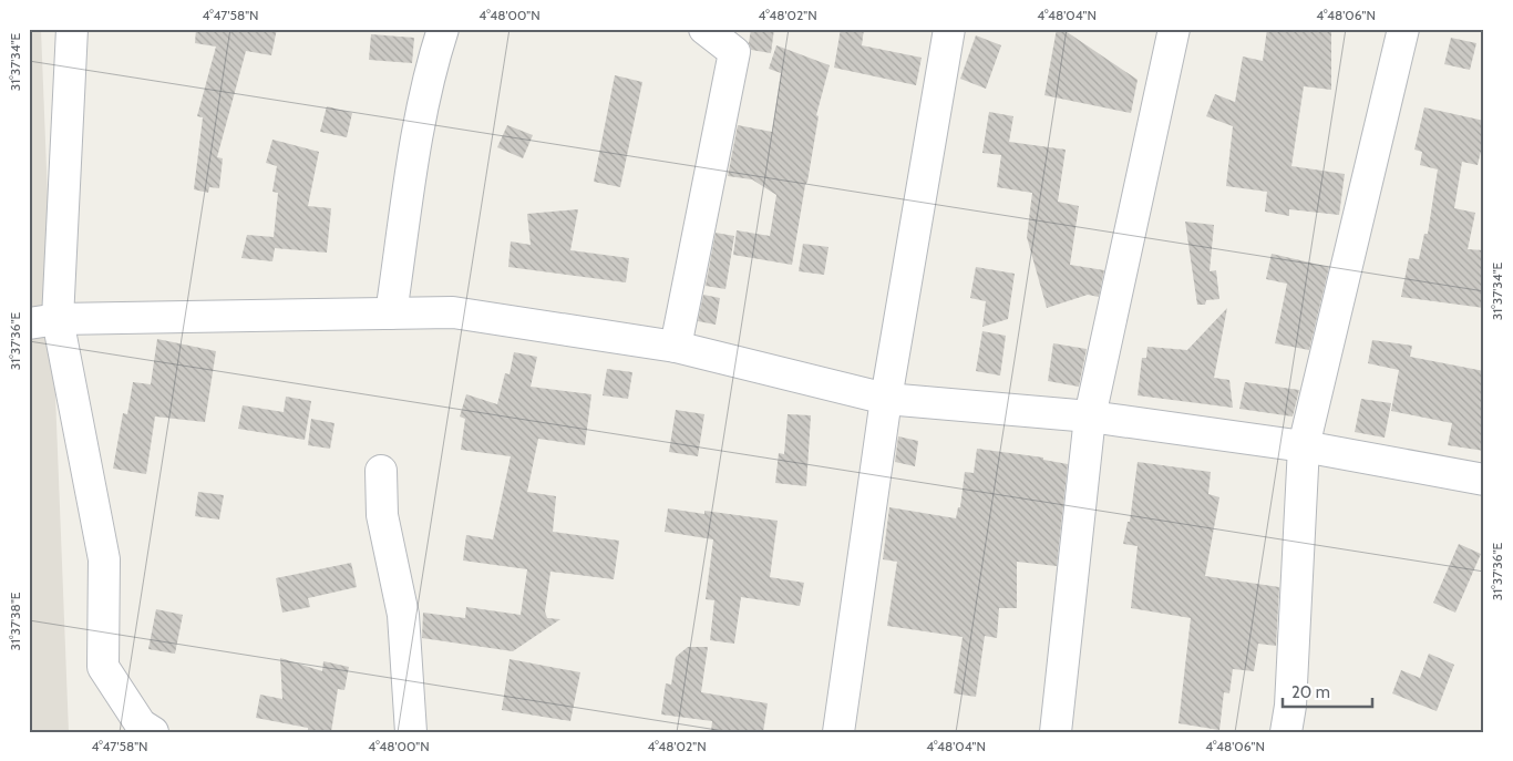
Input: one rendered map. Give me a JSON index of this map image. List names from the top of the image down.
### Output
{
  "scale_bar": "20 m",
  "coordinates": [
    "4°47'58\"N",
    "4°48'00\"N",
    "4°48'02\"N",
    "4°48'04\"N",
    "4°48'06\"N",
    "31°37'34\"E",
    "31°37'36\"E",
    "31°37'38\"E"
  ]
}
